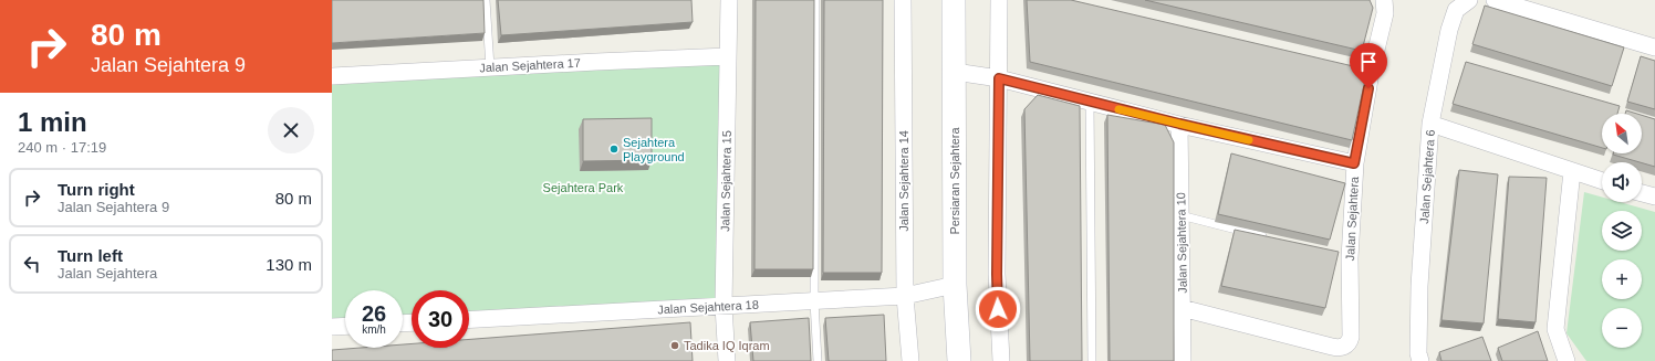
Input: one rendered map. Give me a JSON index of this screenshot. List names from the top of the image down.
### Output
{
  "streets": {
    "street": [
      "Jalan Sejahtera 17",
      "Jalan Sejahtera 6",
      "Jalan Sejahtera 15",
      "Jalan Sejahtera 14",
      "Persiaran Sejahtera",
      "Jalan Sejahtera",
      "Jalan Sejahtera 10",
      "Jalan Sejahtera 18"
    ]
  },
  "crossings": [
    ["Jalan Sejahtera 17", "Jalan Sejahtera 15"],
    ["Jalan Sejahtera 15", "Jalan Sejahtera 18"],
    ["Jalan Sejahtera 14", "Jalan Sejahtera 18"],
    ["Persiaran Sejahtera", "Jalan Sejahtera 18"],
    ["Jalan Sejahtera", "Jalan Sejahtera 10"]
  ],
  "parks": ["Sejahtera Park"],
  "places": ["Sejahtera Playground", "Tadika IQ Iqram"],
  "north": "top left",
  "page": {
    "turn": ["80 m", "Jalan Sejahtera 9"],
    "heading": ["1 min", "240 m · 17:19"],
    "map_buttons": ["+", "−"],
    "list": [
      {
        "name": "Turn right",
        "note": "Jalan Sejahtera 9",
        "value": "80 m"
      },
      {
        "name": "Turn left",
        "note": "Jalan Sejahtera",
        "value": "130 m"
      }
    ],
    "speed": "26 km/h",
    "limit": "30"
  }
}
